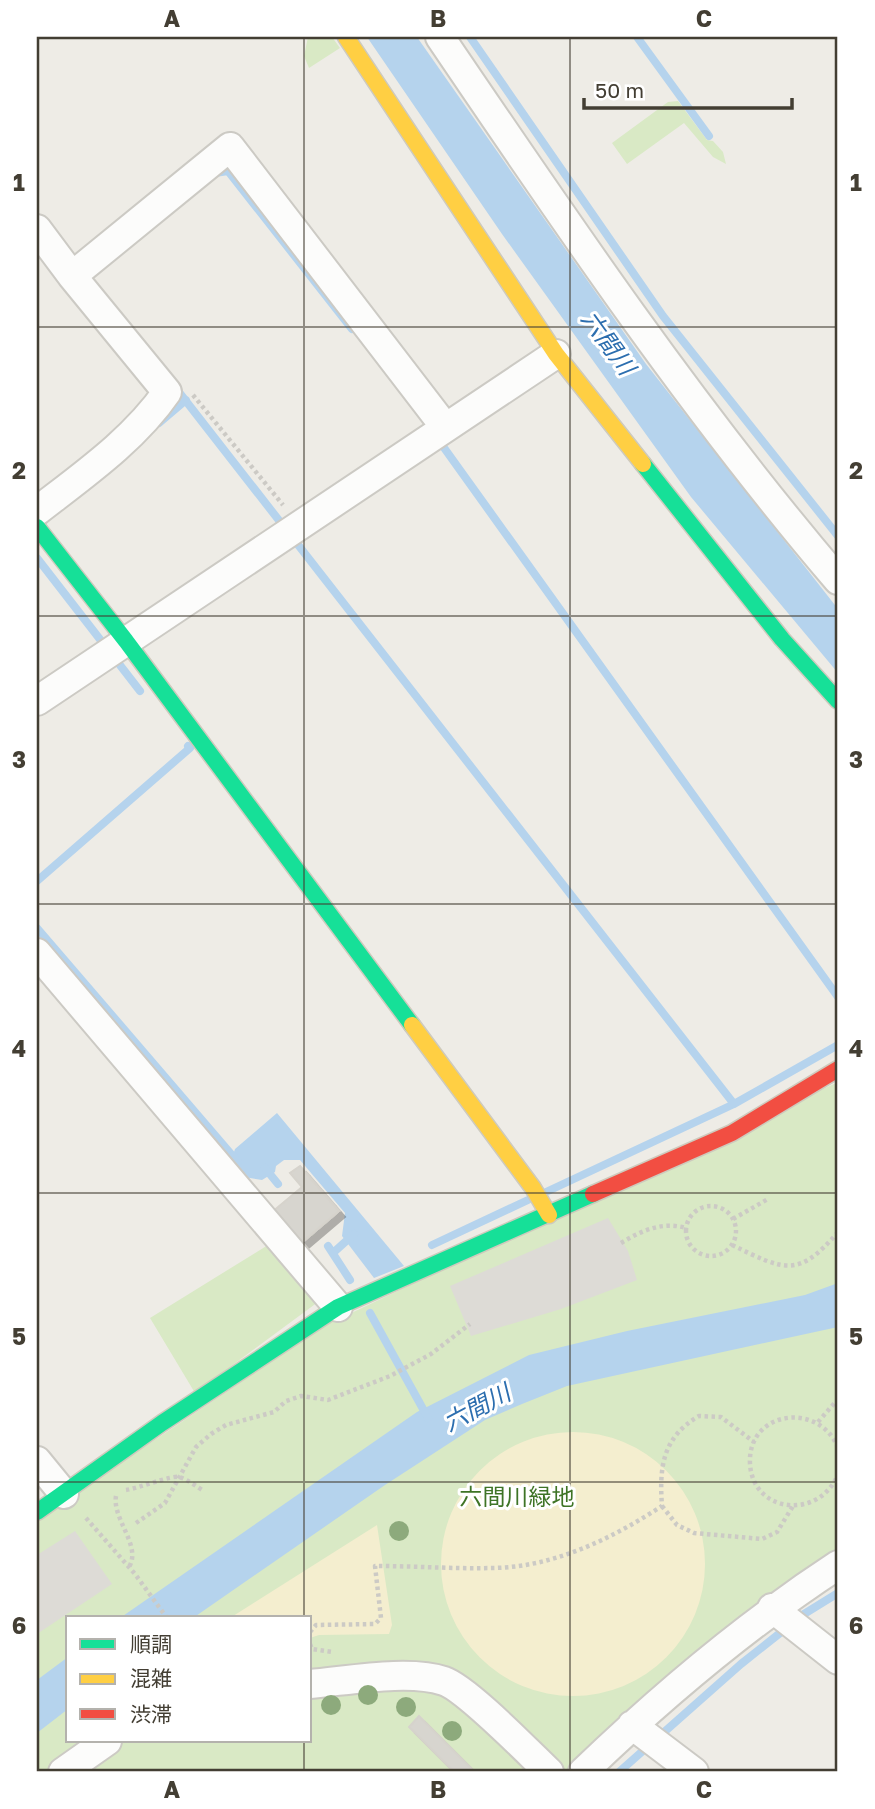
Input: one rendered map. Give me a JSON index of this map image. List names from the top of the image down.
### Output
{
  "water": ["六間川"],
  "parks": ["六間川緑地"],
  "legend": ["順調", "混雑", "渋滞"],
  "scale_bar": "50 m",
  "grid": {
    "columns": ["A", "B", "C"],
    "rows": [
      "1",
      "2",
      "3",
      "4",
      "5",
      "6"
    ]
  }
}
